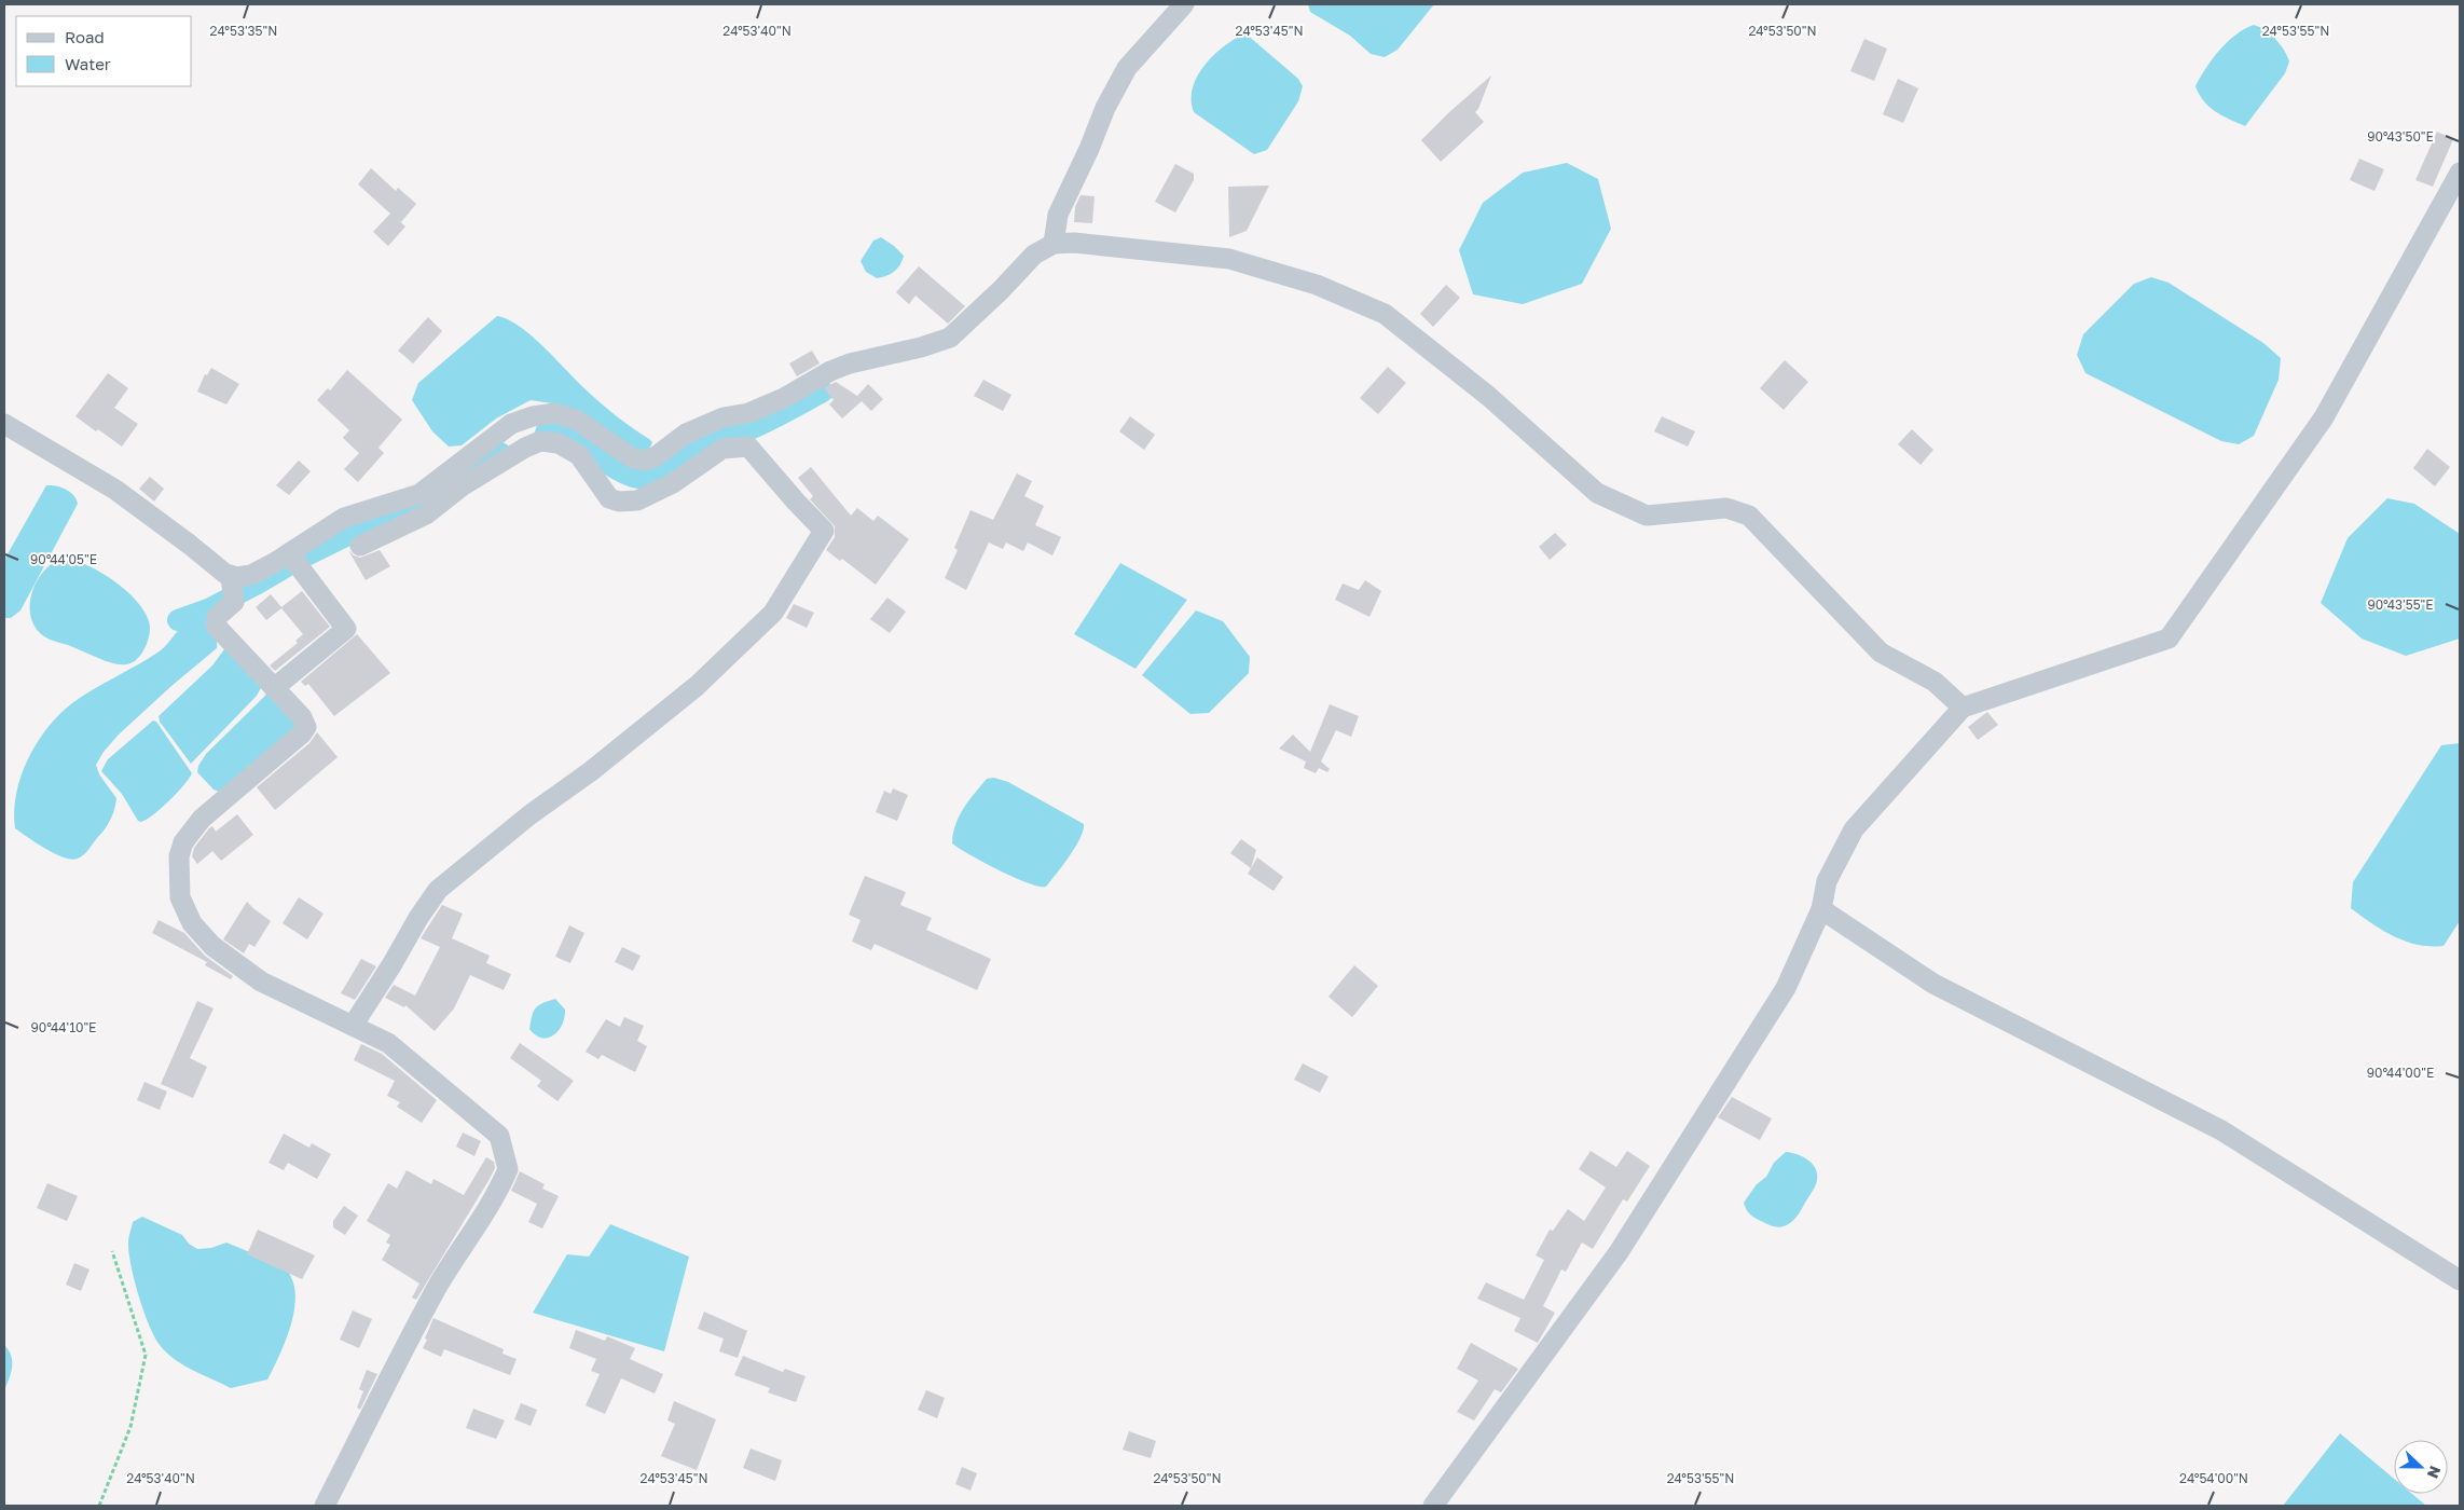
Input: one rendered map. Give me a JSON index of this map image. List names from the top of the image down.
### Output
{
  "legend": ["Road", "Water"],
  "north": "right",
  "coordinates": [
    "24°53'55\"N",
    "24°53'35\"N",
    "24°53'40\"N",
    "24°53'45\"N",
    "24°53'50\"N",
    "90°43'50\"E",
    "90°44'05\"E",
    "90°43'55\"E",
    "90°44'10\"E",
    "90°44'00\"E",
    "24°54'00\"N"
  ]
}
